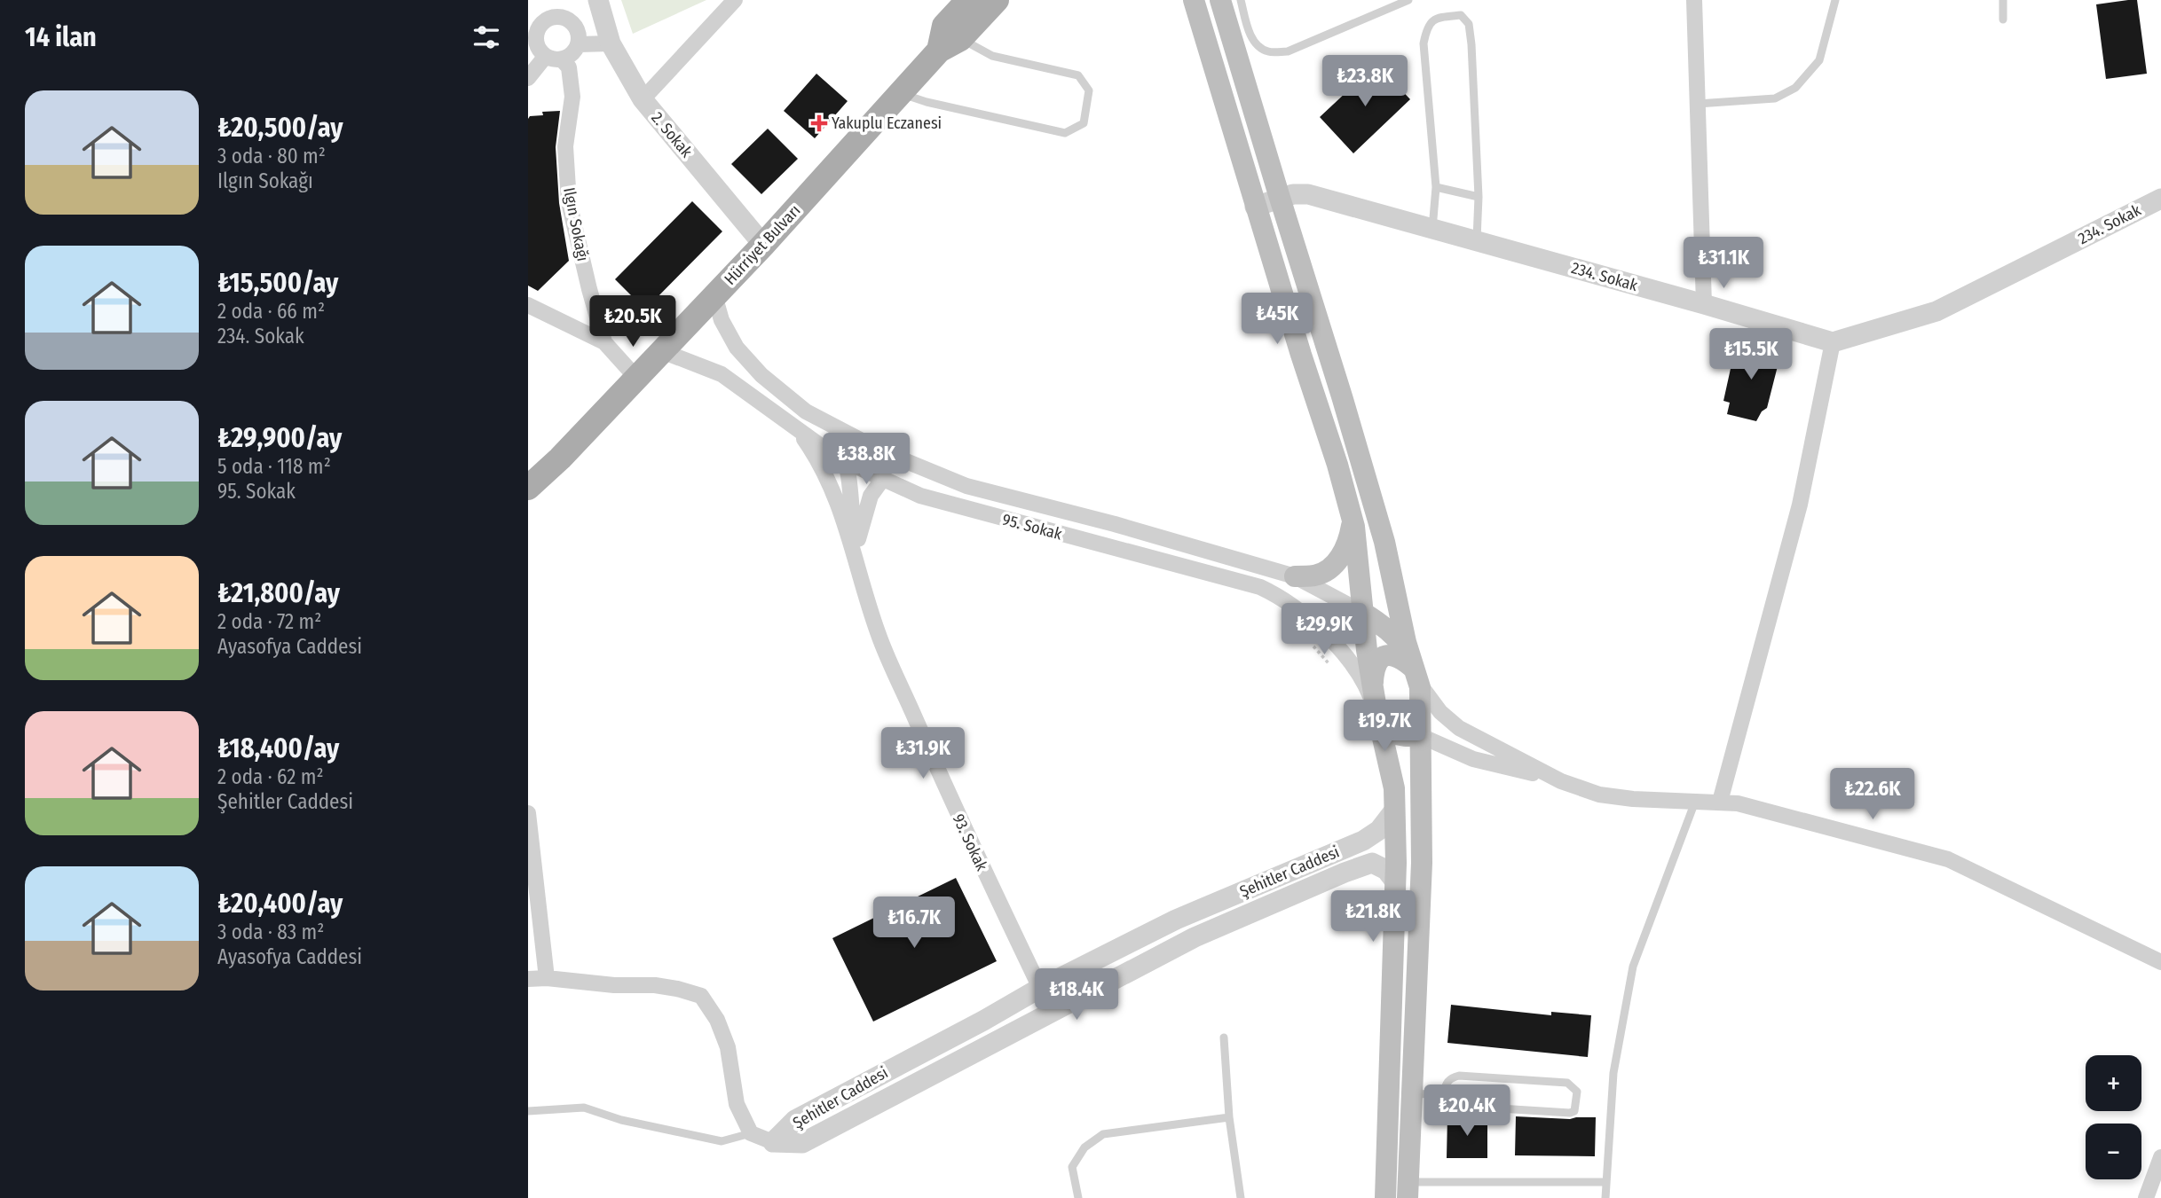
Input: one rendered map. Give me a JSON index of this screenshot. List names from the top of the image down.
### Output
{
  "streets": {
    "main road": ["Hürriyet Bulvarı"],
    "street": [
      "2. Sokak",
      "Ilgın Sokağı",
      "234. Sokak",
      "95. Sokak",
      "93. Sokak",
      "Şehitler Caddesi"
    ]
  },
  "crossings": [
    ["2. Sokak", "Hürriyet Bulvarı"],
    ["Ilgın Sokağı", "Hürriyet Bulvarı"],
    ["Hürriyet Bulvarı", "95. Sokak"],
    ["93. Sokak", "Şehitler Caddesi"]
  ],
  "places": {
    "health": ["Yakuplu Eczanesi"]
  },
  "page": {
    "heading": "14 ilan",
    "price": [
      "₺23.8K",
      "₺31.1K",
      "₺45K",
      "₺20.5K",
      "₺15.5K",
      "₺38.8K",
      "₺29.9K",
      "₺19.7K",
      "₺31.9K",
      "₺22.6K",
      "₺21.8K",
      "₺16.7K",
      "₺18.4K",
      "₺20.4K"
    ],
    "list": [
      {
        "name": "₺20,500/ay",
        "note": "3 oda · 80 m² · Ilgın Sokağı"
      },
      {
        "name": "₺15,500/ay",
        "note": "2 oda · 66 m² · 234. Sokak"
      },
      {
        "name": "₺29,900/ay",
        "note": "5 oda · 118 m² · 95. Sokak"
      },
      {
        "name": "₺21,800/ay",
        "note": "2 oda · 72 m² · Ayasofya Caddesi"
      },
      {
        "name": "₺18,400/ay",
        "note": "2 oda · 62 m² · Şehitler Caddesi"
      },
      {
        "name": "₺20,400/ay",
        "note": "3 oda · 83 m² · Ayasofya Caddesi"
      }
    ],
    "map_buttons": ["+", "−"]
  }
}
